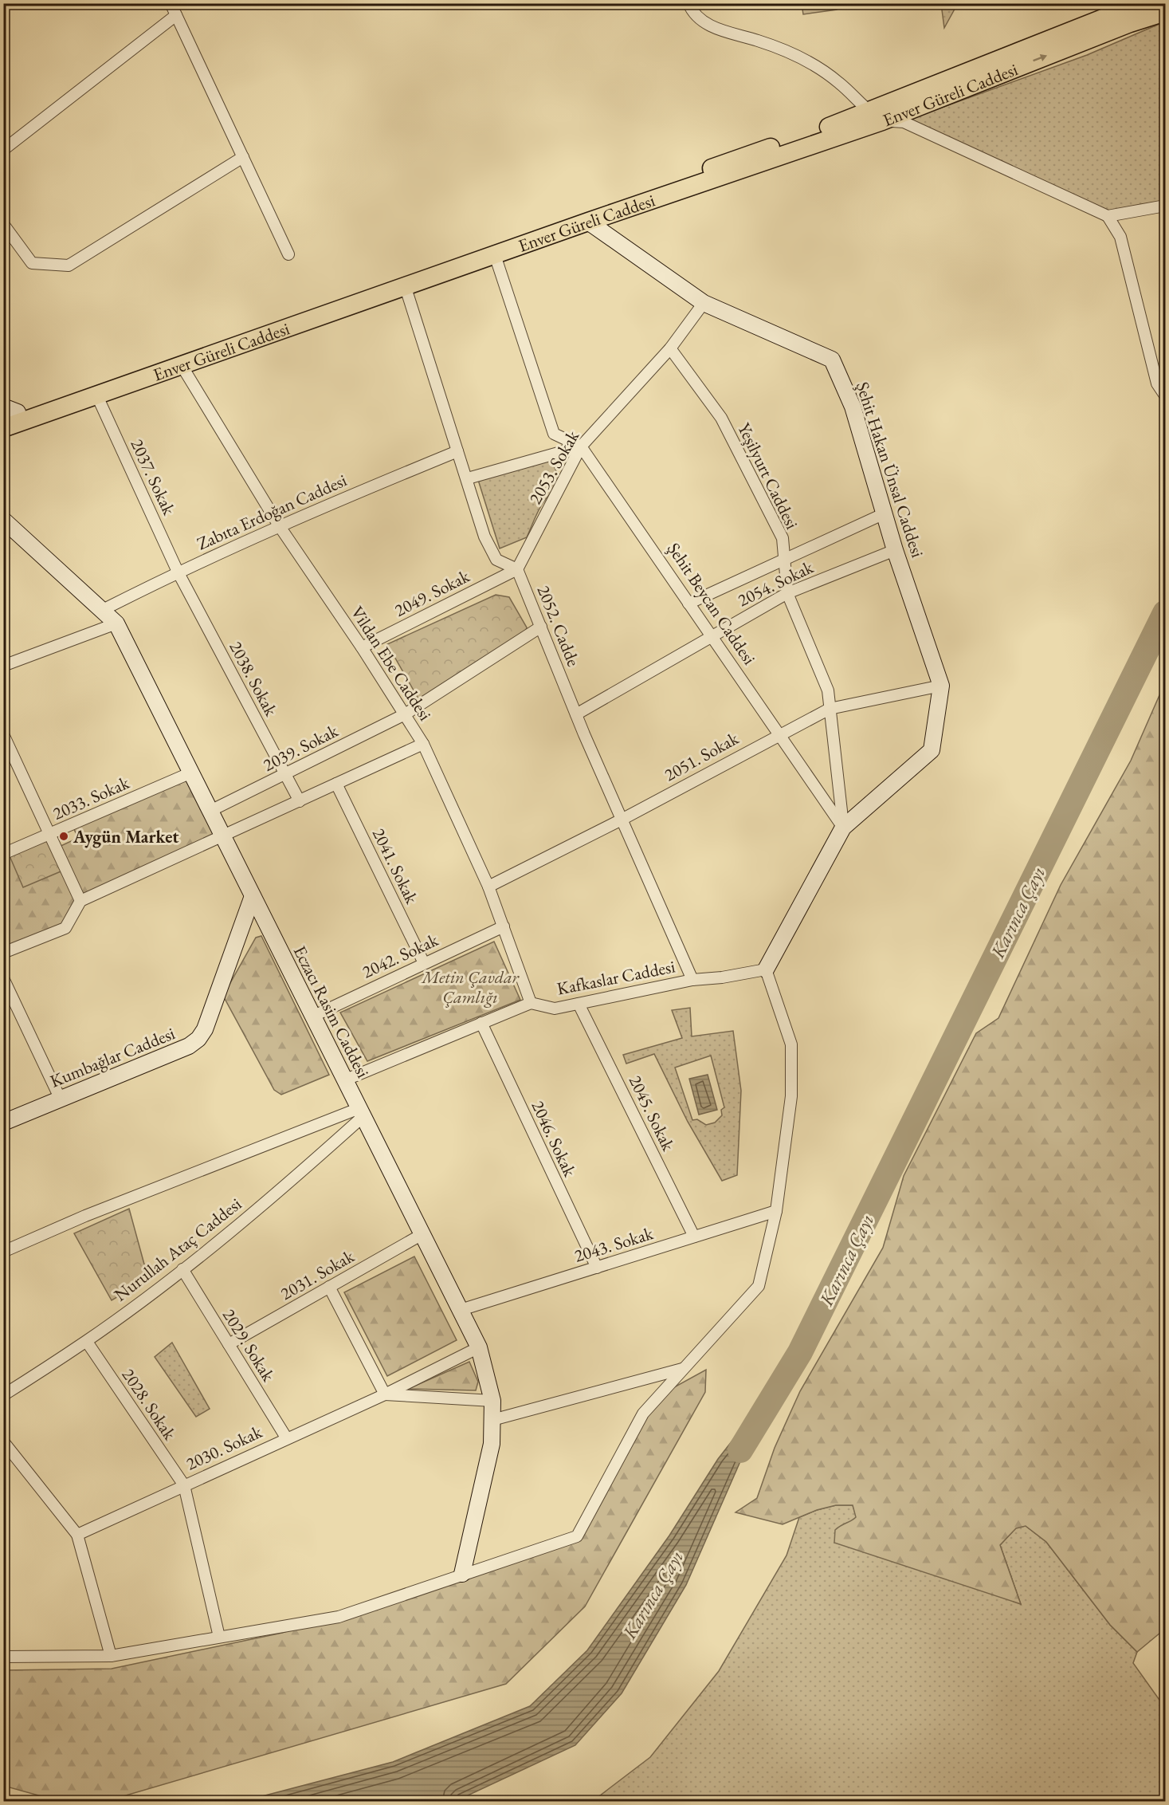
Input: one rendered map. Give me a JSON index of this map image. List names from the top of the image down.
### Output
{
  "streets": {
    "main road": [
      "Enver Güreli Caddesi",
      "Şehit Hakan Ünsal Caddesi",
      "Eczacı Rasim Caddesi",
      "Kumbağlar Caddesi"
    ],
    "street": [
      "2053. Sokak",
      "Yeşilyurt Caddesi",
      "2037. Sokak",
      "Zabıta Erdoğan Caddesi",
      "2054. Sokak",
      "2049. Sokak",
      "Şehit Beycan Caddesi",
      "2052. Cadde",
      "Vildan Ebe Caddesi",
      "2038. Sokak",
      "2039. Sokak",
      "2051. Sokak",
      "2033. Sokak",
      "2041. Sokak",
      "2042. Sokak",
      "Kafkaslar Caddesi",
      "2045. Sokak",
      "2046. Sokak",
      "2043. Sokak",
      "Nurullah Ataç Caddesi",
      "2031. Sokak",
      "2029. Sokak",
      "2028. Sokak",
      "2030. Sokak"
    ]
  },
  "crossings": [
    ["Enver Güreli Caddesi", "Şehit Hakan Ünsal Caddesi"],
    ["Enver Güreli Caddesi", "2037. Sokak"],
    ["Enver Güreli Caddesi", "Şehit Beycan Caddesi"],
    ["Enver Güreli Caddesi", "2052. Cadde"],
    ["Enver Güreli Caddesi", "Vildan Ebe Caddesi"],
    ["2053. Sokak", "Şehit Hakan Ünsal Caddesi"],
    ["2053. Sokak", "Yeşilyurt Caddesi"],
    ["2053. Sokak", "2049. Sokak"],
    ["2053. Sokak", "Şehit Beycan Caddesi"],
    ["2053. Sokak", "2052. Cadde"],
    ["Şehit Hakan Ünsal Caddesi", "Yeşilyurt Caddesi"],
    ["Şehit Hakan Ünsal Caddesi", "2054. Sokak"],
    ["Şehit Hakan Ünsal Caddesi", "Şehit Beycan Caddesi"],
    ["Şehit Hakan Ünsal Caddesi", "2051. Sokak"],
    ["Yeşilyurt Caddesi", "2054. Sokak"],
    ["Yeşilyurt Caddesi", "Şehit Beycan Caddesi"],
    ["Yeşilyurt Caddesi", "2051. Sokak"],
    ["2037. Sokak", "Zabıta Erdoğan Caddesi"],
    ["2037. Sokak", "2038. Sokak"],
    ["Zabıta Erdoğan Caddesi", "2052. Cadde"],
    ["Zabıta Erdoğan Caddesi", "Vildan Ebe Caddesi"],
    ["Zabıta Erdoğan Caddesi", "2038. Sokak"],
    ["Zabıta Erdoğan Caddesi", "Eczacı Rasim Caddesi"],
    ["2054. Sokak", "Şehit Beycan Caddesi"],
    ["2054. Sokak", "2052. Cadde"],
    ["2049. Sokak", "2052. Cadde"],
    ["2049. Sokak", "Vildan Ebe Caddesi"],
    ["Şehit Beycan Caddesi", "2051. Sokak"],
    ["2052. Cadde", "2039. Sokak"],
    ["2052. Cadde", "2051. Sokak"],
    ["2052. Cadde", "Kafkaslar Caddesi"],
    ["Vildan Ebe Caddesi", "2039. Sokak"],
    ["Vildan Ebe Caddesi", "2051. Sokak"],
    ["Vildan Ebe Caddesi", "2042. Sokak"],
    ["Vildan Ebe Caddesi", "Kafkaslar Caddesi"],
    ["2038. Sokak", "2039. Sokak"],
    ["2039. Sokak", "Eczacı Rasim Caddesi"],
    ["2033. Sokak", "Eczacı Rasim Caddesi"],
    ["2041. Sokak", "2042. Sokak"],
    ["2042. Sokak", "Eczacı Rasim Caddesi"],
    ["Kafkaslar Caddesi", "2045. Sokak"],
    ["Eczacı Rasim Caddesi", "Kumbağlar Caddesi"],
    ["Eczacı Rasim Caddesi", "2043. Sokak"],
    ["Eczacı Rasim Caddesi", "Nurullah Ataç Caddesi"],
    ["Eczacı Rasim Caddesi", "2031. Sokak"],
    ["Eczacı Rasim Caddesi", "2030. Sokak"],
    ["2045. Sokak", "2043. Sokak"],
    ["2046. Sokak", "2043. Sokak"],
    ["Nurullah Ataç Caddesi", "2029. Sokak"],
    ["Nurullah Ataç Caddesi", "2028. Sokak"],
    ["2031. Sokak", "2029. Sokak"],
    ["2029. Sokak", "2030. Sokak"],
    ["2028. Sokak", "2030. Sokak"]
  ],
  "water": ["Karınca Çayı"],
  "parks": ["Metin Çavdar Çamlığı"],
  "places": ["Aygün Market"]
}
